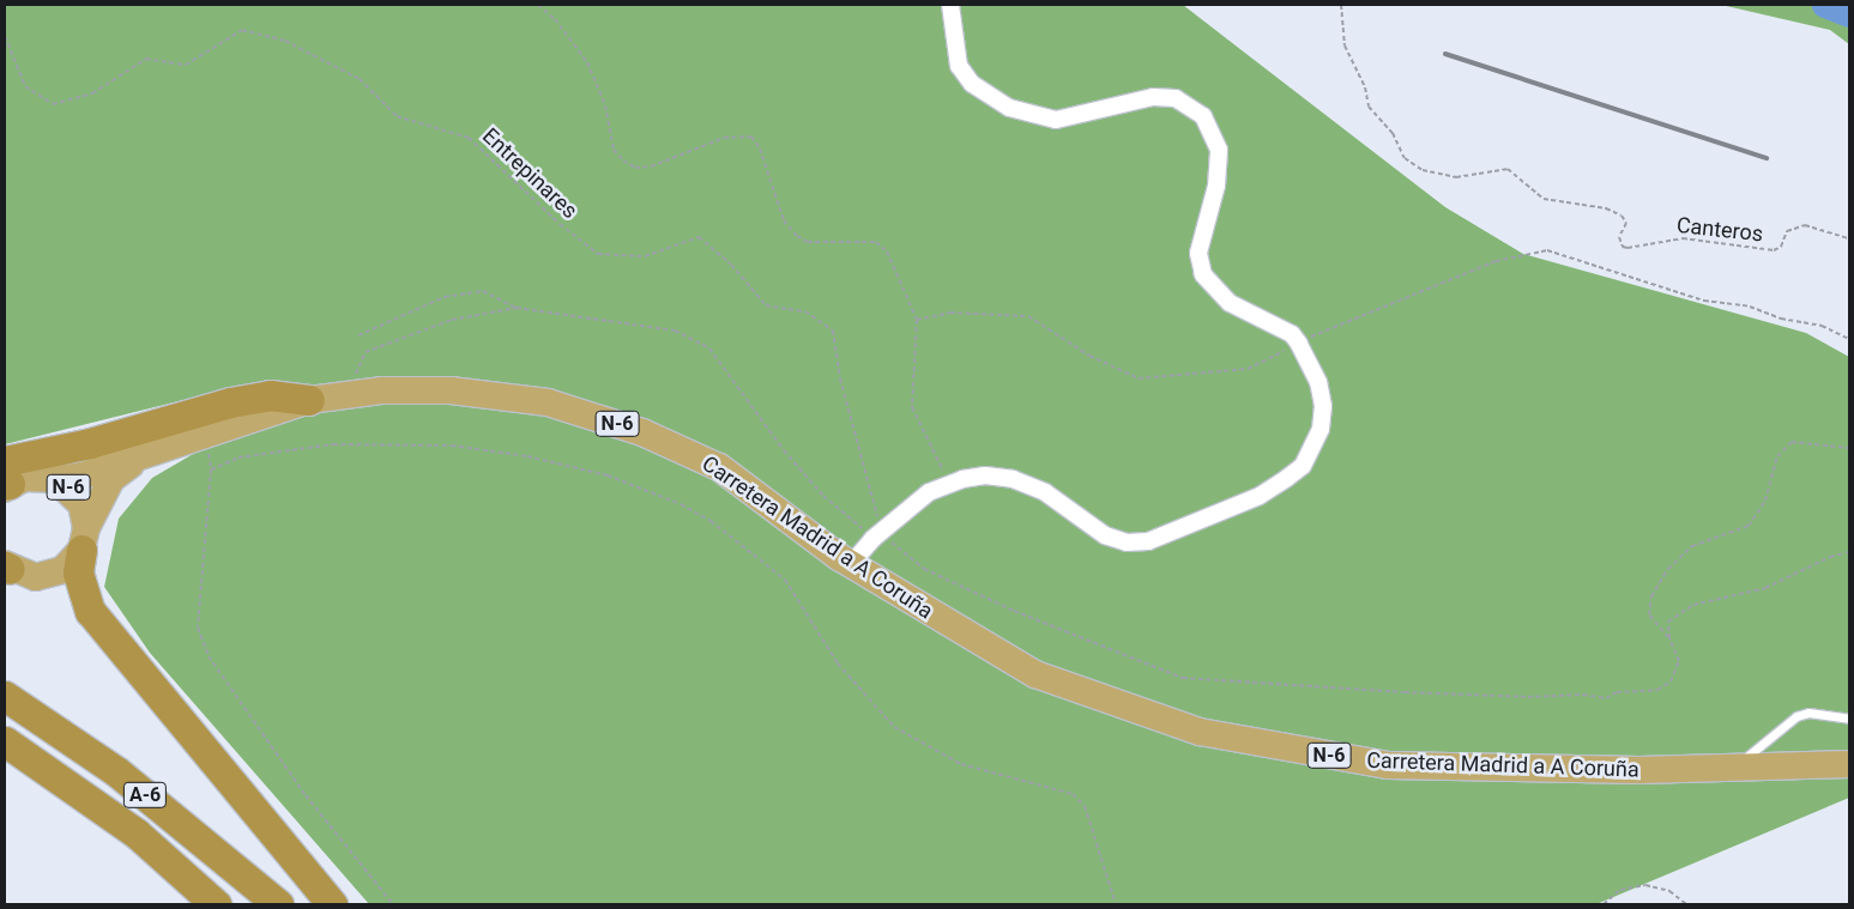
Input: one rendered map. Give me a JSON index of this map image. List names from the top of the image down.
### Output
{
  "streets": {
    "highway": ["N-6", "Carretera Madrid a A Coruña", "A-6"],
    "path": ["Entrepinares", "Canteros"]
  },
  "crossings": [
    ["N-6", "Carretera Madrid a A Coruña"]
  ]
}
